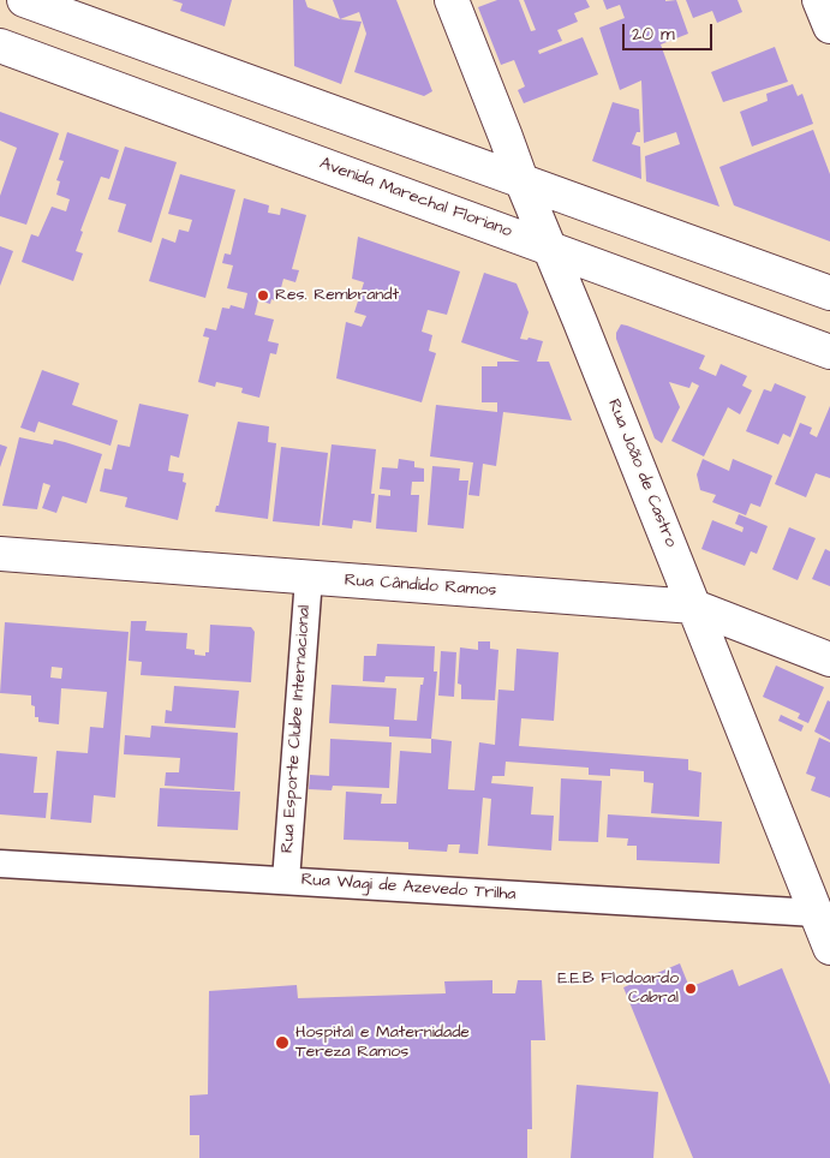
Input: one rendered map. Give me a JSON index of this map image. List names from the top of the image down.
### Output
{
  "streets": {
    "main road": ["Avenida Marechal Floriano", "Rua João de Castro", "Rua Cândido Ramos"],
    "street": ["Rua Esporte Clube Internacional", "Rua Wagi de Azevedo Trilha"]
  },
  "crossings": [
    ["Avenida Marechal Floriano", "Rua João de Castro"],
    ["Rua João de Castro", "Rua Cândido Ramos"],
    ["Rua João de Castro", "Rua Wagi de Azevedo Trilha"],
    ["Rua Cândido Ramos", "Rua Esporte Clube Internacional"],
    ["Rua Esporte Clube Internacional", "Rua Wagi de Azevedo Trilha"]
  ],
  "places": ["Res. Rembrandt", "E.E.B Flodoardo Cabral", "Hospital e Maternidade Tereza Ramos"],
  "scale_bar": "20 m"
}
